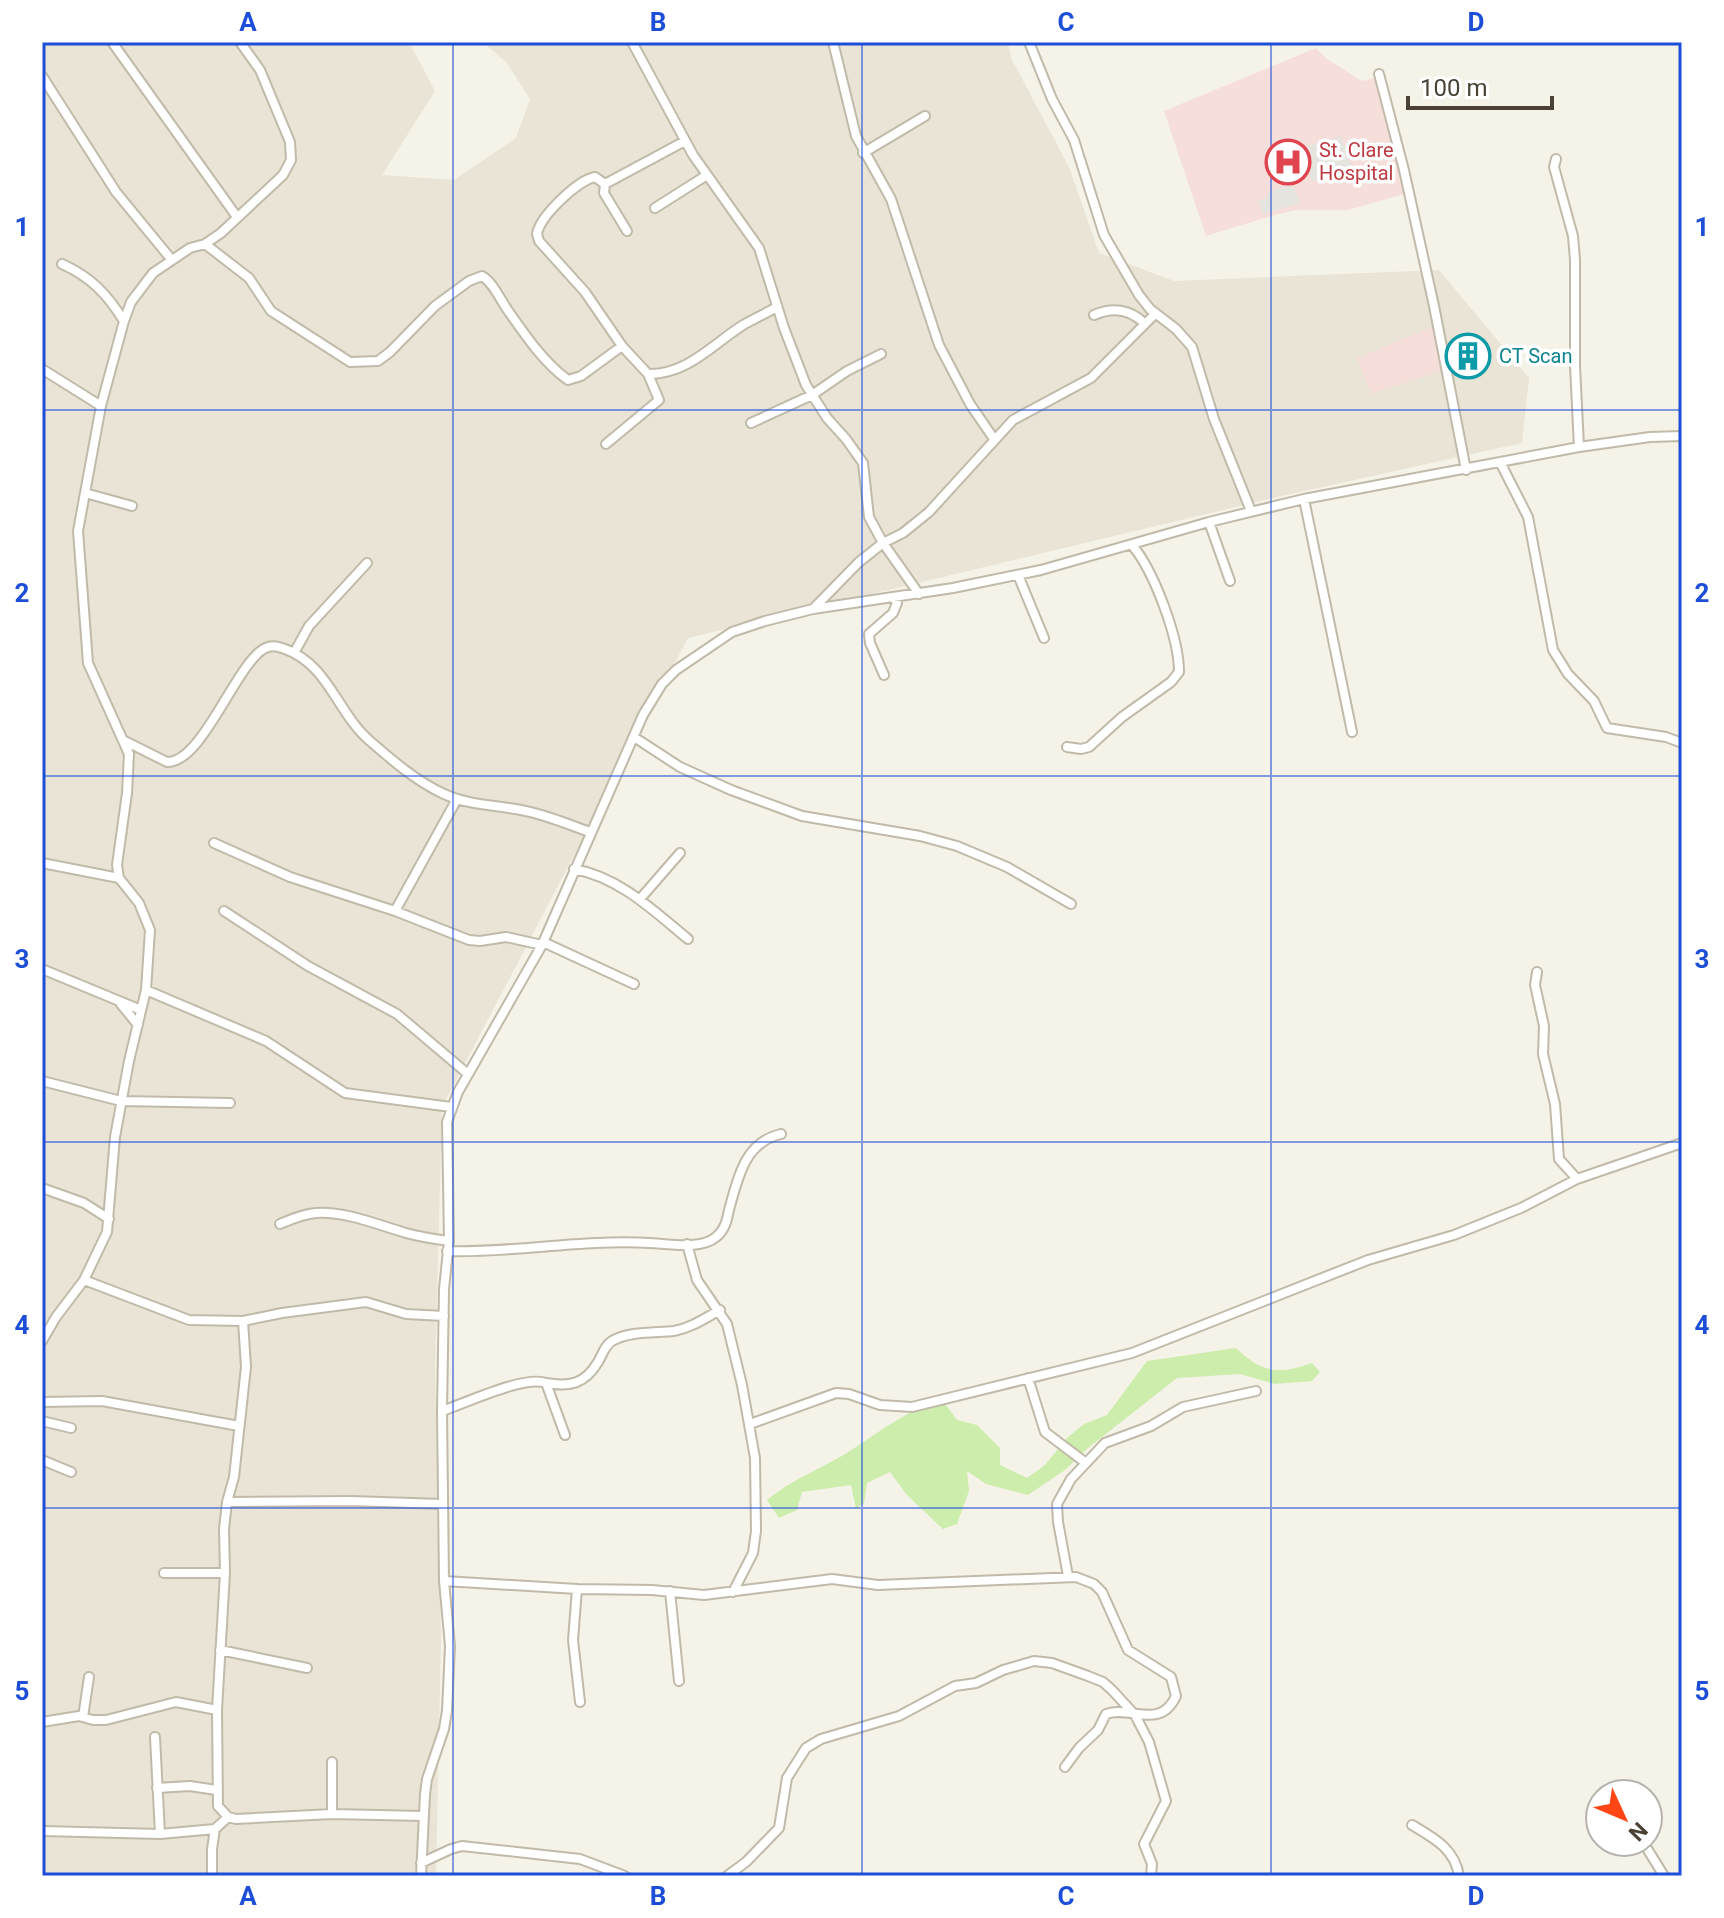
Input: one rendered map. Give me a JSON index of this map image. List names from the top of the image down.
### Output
{
  "places": {
    "hospital": ["St. Clare Hospital"],
    "building": ["CT Scan"]
  },
  "scale_bar": "100 m",
  "north": "bottom right",
  "grid": {
    "columns": [
      "A",
      "B",
      "C",
      "D"
    ],
    "rows": [
      "1",
      "2",
      "3",
      "4",
      "5"
    ]
  }
}
